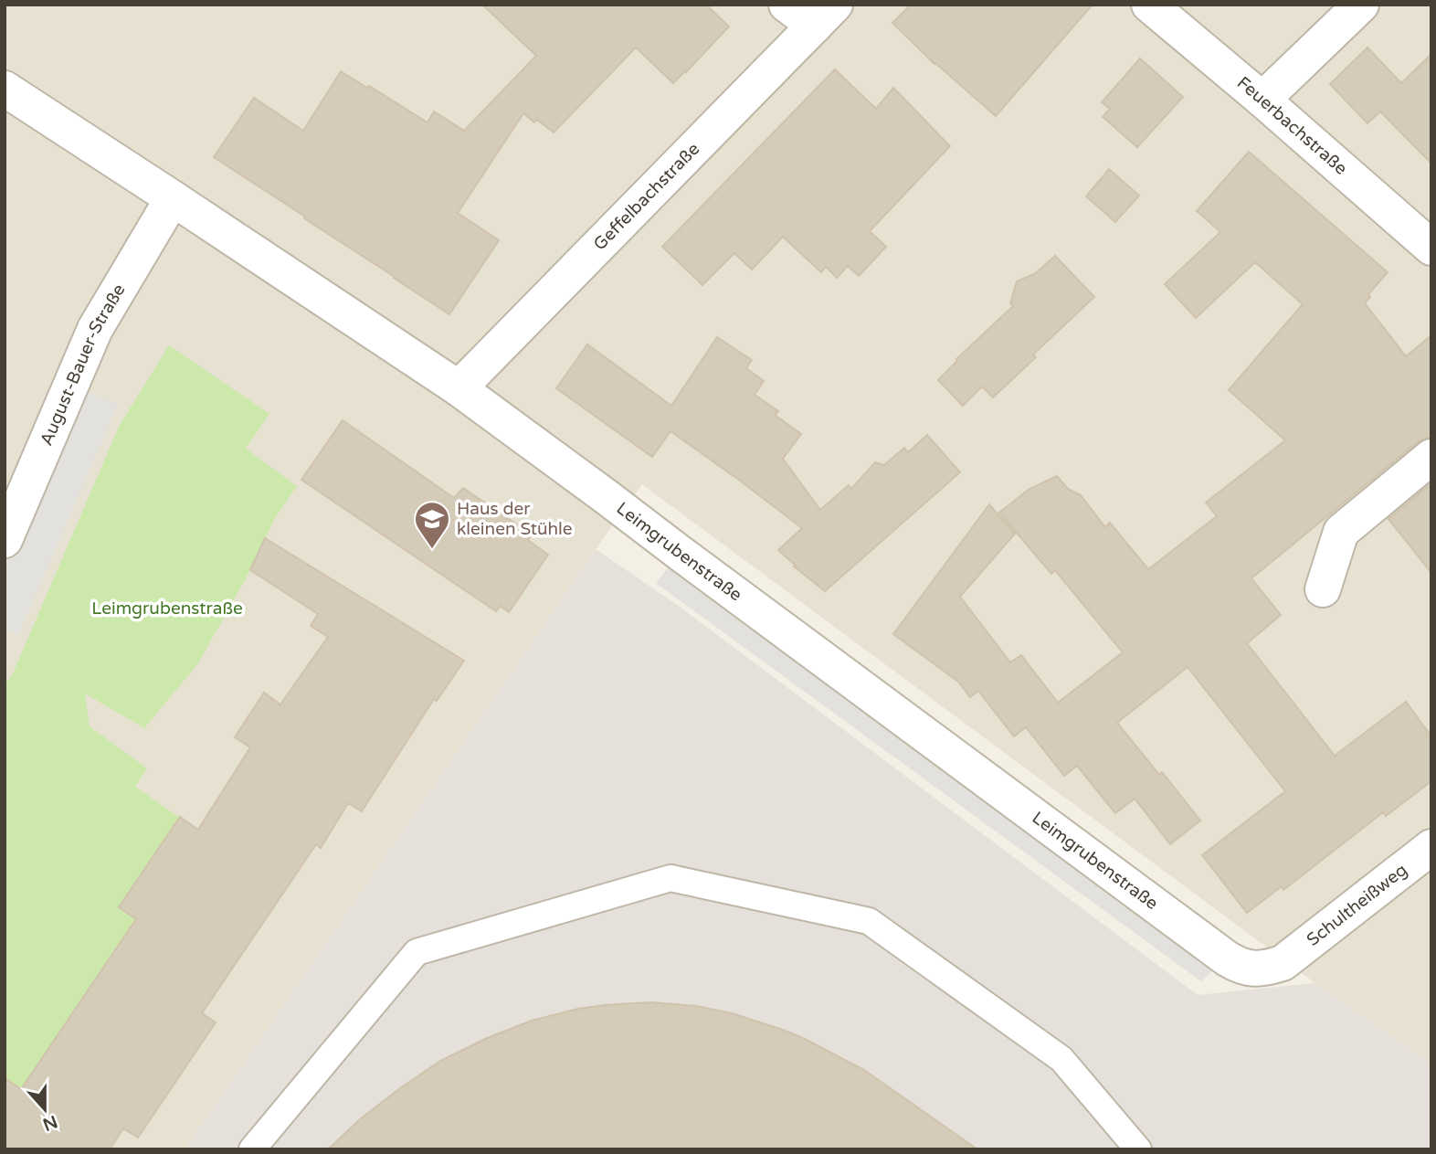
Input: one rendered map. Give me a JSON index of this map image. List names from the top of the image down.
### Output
{
  "streets": {
    "street": [
      "Feuerbachstraße",
      "Geffelbachstraße",
      "August-Bauer-Straße",
      "Leimgrubenstraße",
      "Schultheißweg"
    ]
  },
  "crossings": [
    ["Geffelbachstraße", "Leimgrubenstraße"],
    ["August-Bauer-Straße", "Leimgrubenstraße"],
    ["Leimgrubenstraße", "Schultheißweg"]
  ],
  "parks": ["Leimgrubenstraße"],
  "places": {
    "school or university": ["Haus der kleinen Stühle"]
  },
  "north": "bottom"
}
